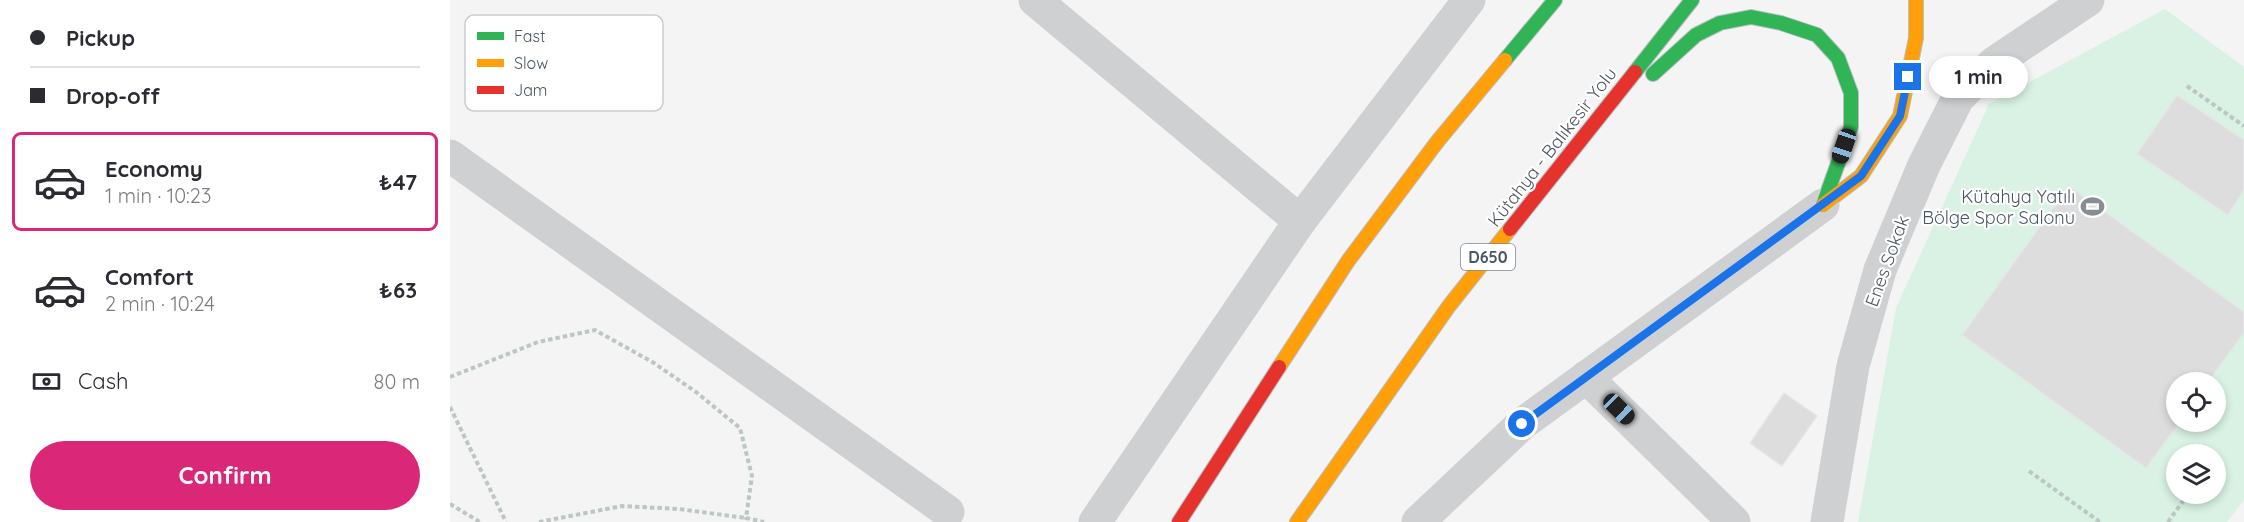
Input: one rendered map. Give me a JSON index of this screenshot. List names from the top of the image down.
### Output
{
  "streets": {
    "highway": ["Kütahya - Balıkesir Yolu", "D650"],
    "street": ["Enes Sokak"]
  },
  "places": {
    "sports": ["Kütahya Yatılı Bölge Spor Salonu"]
  },
  "legend": ["Fast", "Slow", "Jam"],
  "page": {
    "banner": ["Pickup", "Drop-off"],
    "bubble": "1 min",
    "list": [
      {
        "name": "Economy",
        "note": "1 min · 10:23",
        "value": "₺47"
      },
      {
        "name": "Comfort",
        "note": "2 min · 10:24",
        "value": "₺63"
      }
    ],
    "pay": ["Cash", "80 m"],
    "buttons": "Confirm"
  }
}
